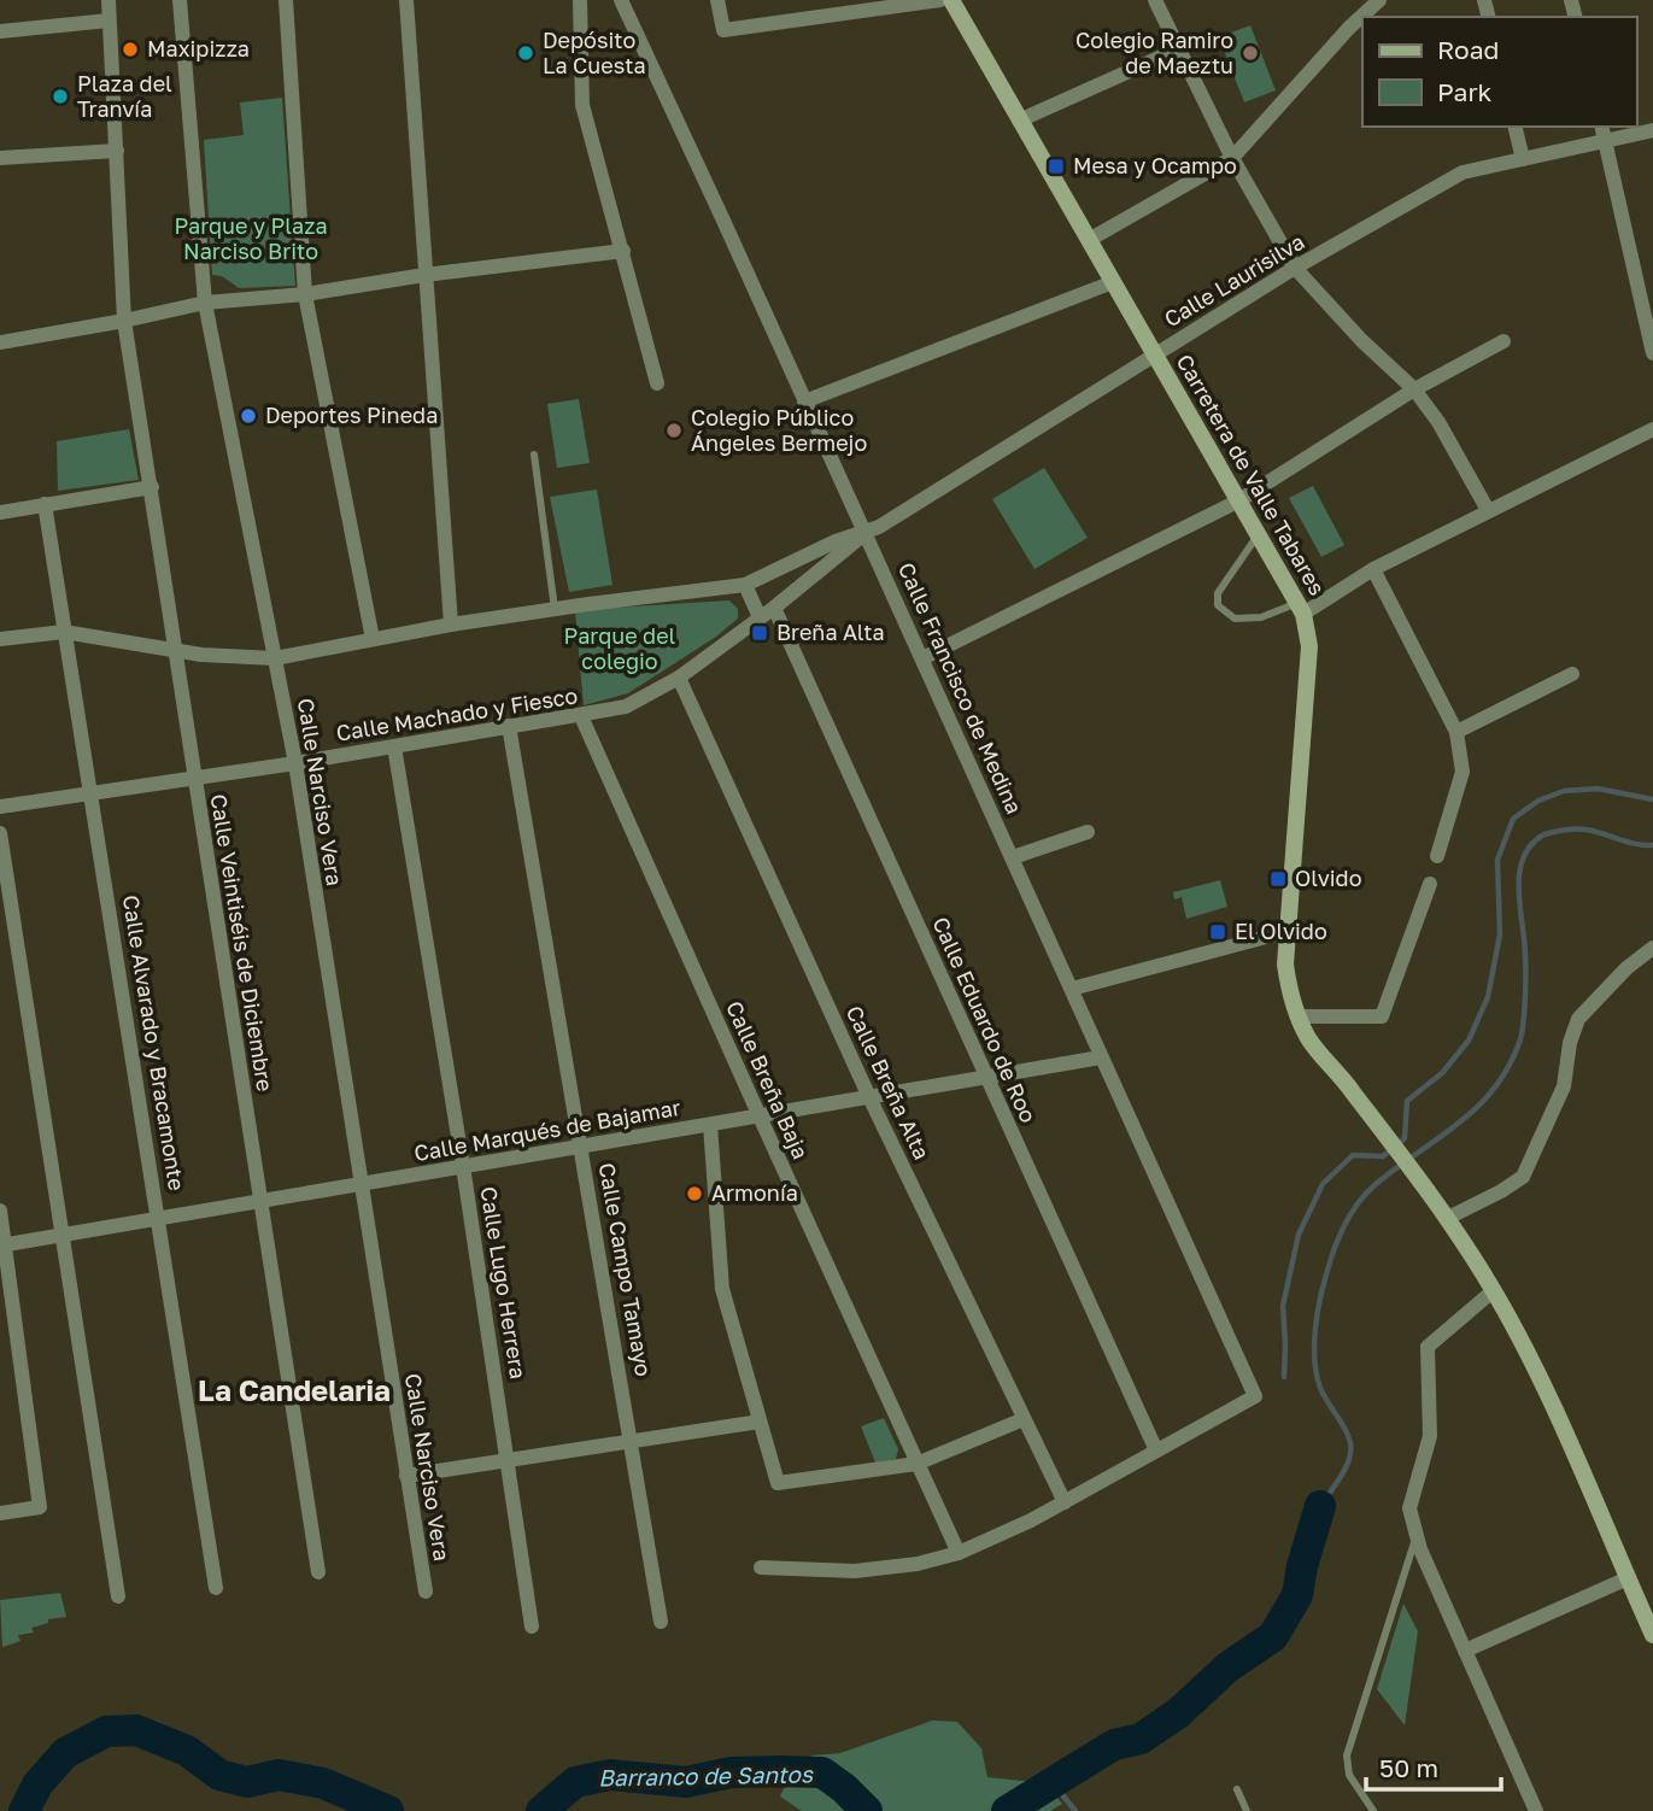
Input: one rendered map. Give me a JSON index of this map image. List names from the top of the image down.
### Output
{
  "streets": {
    "main road": ["Carretera de Valle Tabares"],
    "street": [
      "Calle Laurisilva",
      "Calle Francisco de Medina",
      "Calle Machado y Fiesco",
      "Calle Narciso Vera",
      "Calle Veintiséis de Diciembre",
      "Calle Eduardo de Roo",
      "Calle Alvarado y Bracamonte",
      "Calle Breña Baja",
      "Calle Breña Alta",
      "Calle Marqués de Bajamar",
      "Calle Campo Tamayo",
      "Calle Lugo Herrera"
    ]
  },
  "crossings": [
    ["Calle Laurisilva", "Carretera de Valle Tabares"],
    ["Calle Laurisilva", "Calle Francisco de Medina"],
    ["Calle Laurisilva", "Calle Machado y Fiesco"],
    ["Calle Francisco de Medina", "Calle Machado y Fiesco"],
    ["Calle Francisco de Medina", "Calle Eduardo de Roo"],
    ["Calle Francisco de Medina", "Calle Marqués de Bajamar"],
    ["Calle Machado y Fiesco", "Calle Narciso Vera"],
    ["Calle Machado y Fiesco", "Calle Veintiséis de Diciembre"],
    ["Calle Machado y Fiesco", "Calle Eduardo de Roo"],
    ["Calle Machado y Fiesco", "Calle Alvarado y Bracamonte"],
    ["Calle Machado y Fiesco", "Calle Breña Baja"],
    ["Calle Machado y Fiesco", "Calle Breña Alta"],
    ["Calle Machado y Fiesco", "Calle Campo Tamayo"],
    ["Calle Machado y Fiesco", "Calle Lugo Herrera"],
    ["Calle Narciso Vera", "Calle Marqués de Bajamar"],
    ["Calle Veintiséis de Diciembre", "Calle Marqués de Bajamar"],
    ["Calle Eduardo de Roo", "Calle Marqués de Bajamar"],
    ["Calle Alvarado y Bracamonte", "Calle Marqués de Bajamar"],
    ["Calle Breña Baja", "Calle Marqués de Bajamar"],
    ["Calle Breña Alta", "Calle Marqués de Bajamar"],
    ["Calle Marqués de Bajamar", "Calle Campo Tamayo"],
    ["Calle Marqués de Bajamar", "Calle Lugo Herrera"]
  ],
  "districts": ["La Candelaria"],
  "water": ["Barranco de Santos"],
  "parks": ["Parque y Plaza Narciso Brito", "Parque del colegio"],
  "places": {
    "other": [
      "Maxipizza",
      "Depósito La Cuesta",
      "Colegio Ramiro de Maeztu",
      "Plaza del Tranvía",
      "Deportes Pineda",
      "Colegio Público Ángeles Bermejo",
      "Armonía"
    ],
    "transit": [
      "Mesa y Ocampo",
      "Breña Alta",
      "Olvido",
      "El Olvido"
    ]
  },
  "legend": ["Road", "Park"],
  "scale_bar": "50 m"
}
